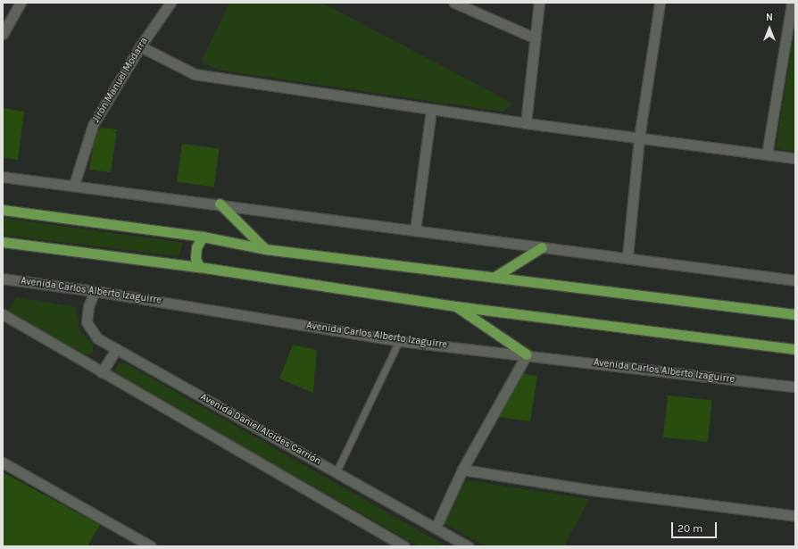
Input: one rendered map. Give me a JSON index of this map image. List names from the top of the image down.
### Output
{
  "streets": {
    "street": ["Jirón Manuel Modarra", "Avenida Carlos Alberto Izaguirre", "Avenida Daniel Alcides Carrión"]
  },
  "crossings": [
    ["Avenida Carlos Alberto Izaguirre", "Avenida Daniel Alcides Carrión"]
  ],
  "scale_bar": "20 m",
  "north": "top"
}
